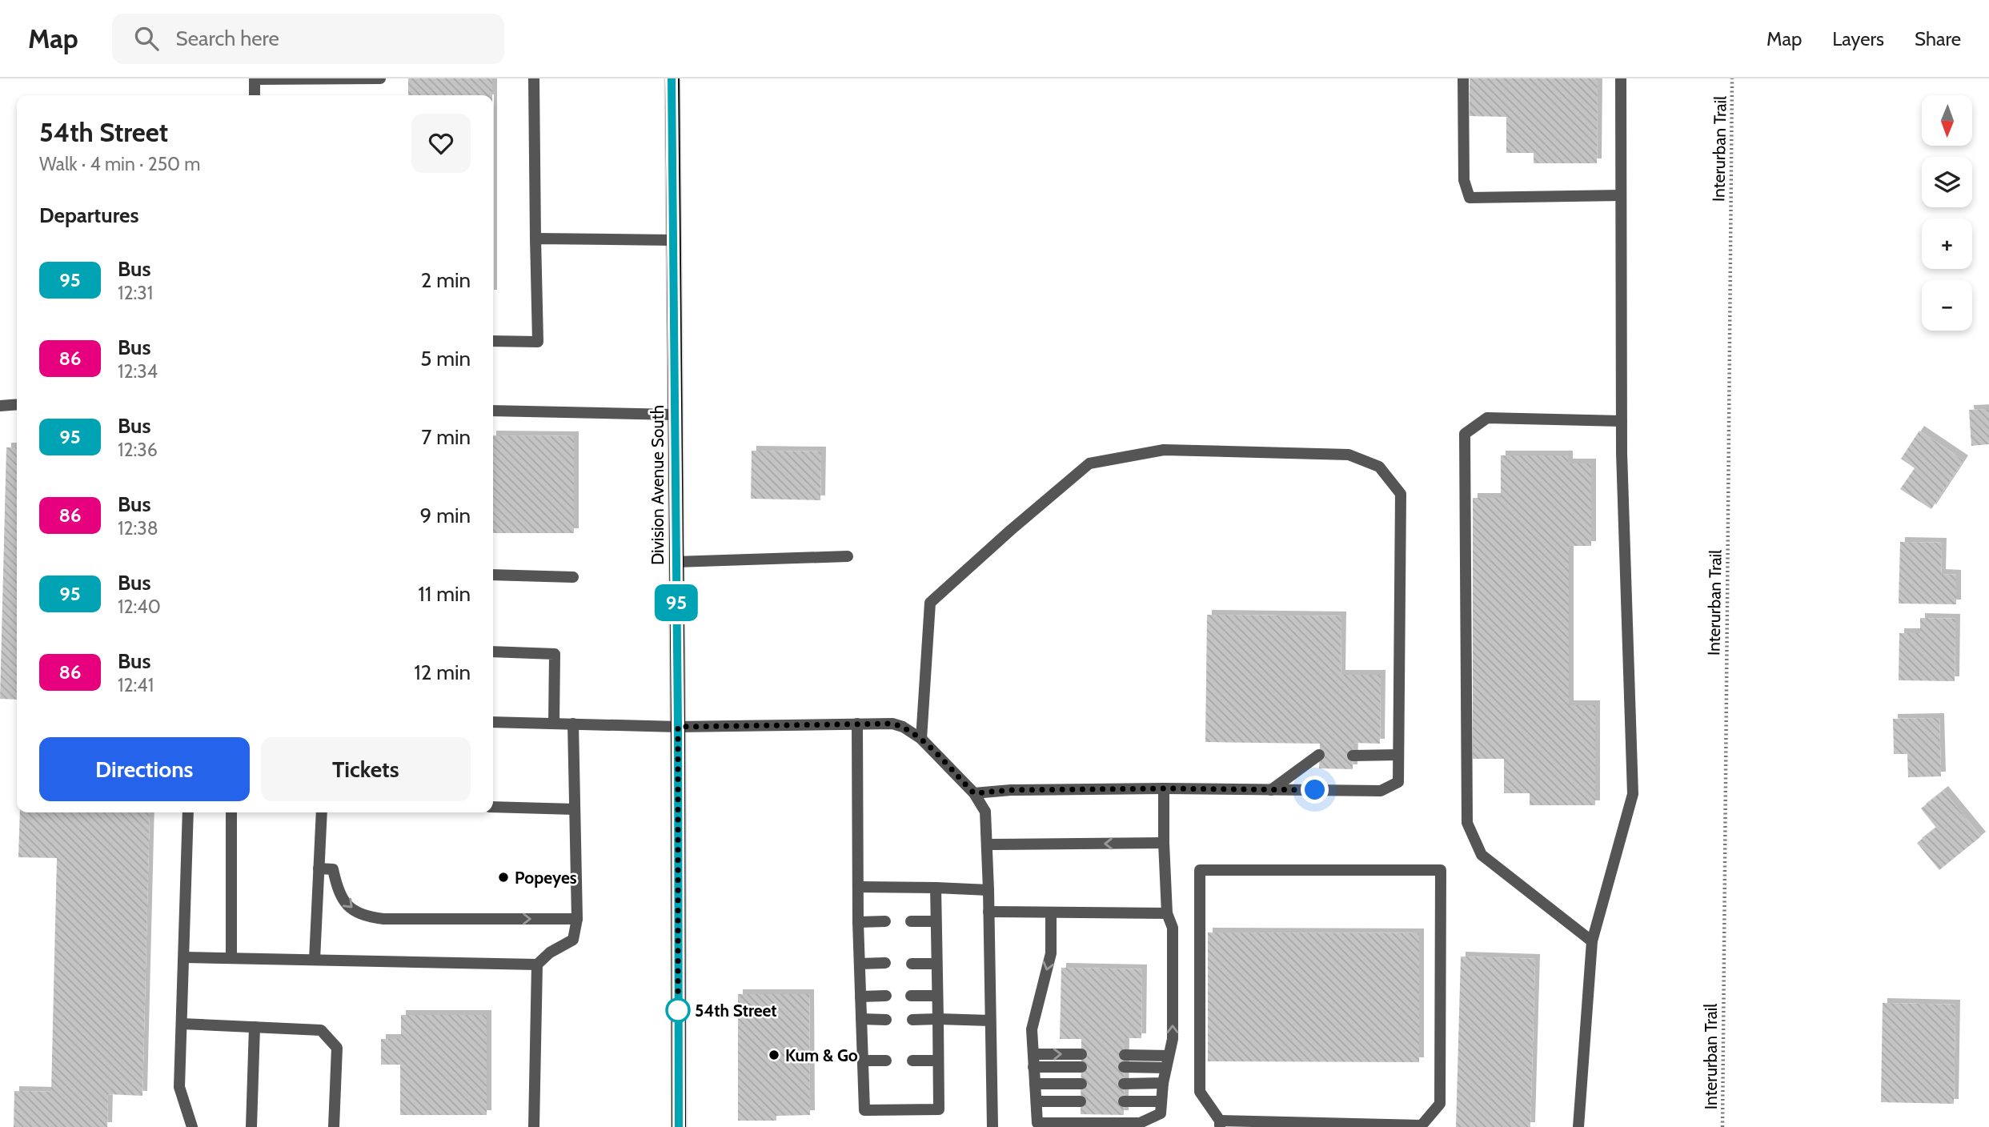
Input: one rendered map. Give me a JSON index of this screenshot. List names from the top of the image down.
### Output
{
  "streets": {
    "main road": ["Division Avenue South"],
    "path": ["Interurban Trail"]
  },
  "places": ["Popeyes", "54th Street", "Kum & Go"],
  "lines": ["bus line 95"],
  "north": "bottom",
  "page": {
    "header": "Map",
    "search": "Search here",
    "nav": ["Map", "Layers", "Share"],
    "on_map": "95",
    "map_buttons": ["+", "−"],
    "heading": [
      ["54th Street", "Walk · 4 min · 250 m"],
      "Departures"
    ],
    "list": [
      {
        "mark": "95",
        "name": "Bus",
        "note": "12:31",
        "value": "2 min"
      },
      {
        "mark": "86",
        "name": "Bus",
        "note": "12:34",
        "value": "5 min"
      },
      {
        "mark": "95",
        "name": "Bus",
        "note": "12:36",
        "value": "7 min"
      },
      {
        "mark": "86",
        "name": "Bus",
        "note": "12:38",
        "value": "9 min"
      },
      {
        "mark": "95",
        "name": "Bus",
        "note": "12:40",
        "value": "11 min"
      },
      {
        "mark": "86",
        "name": "Bus",
        "note": "12:41",
        "value": "12 min"
      }
    ],
    "buttons": ["Directions", "Tickets"]
  }
}
